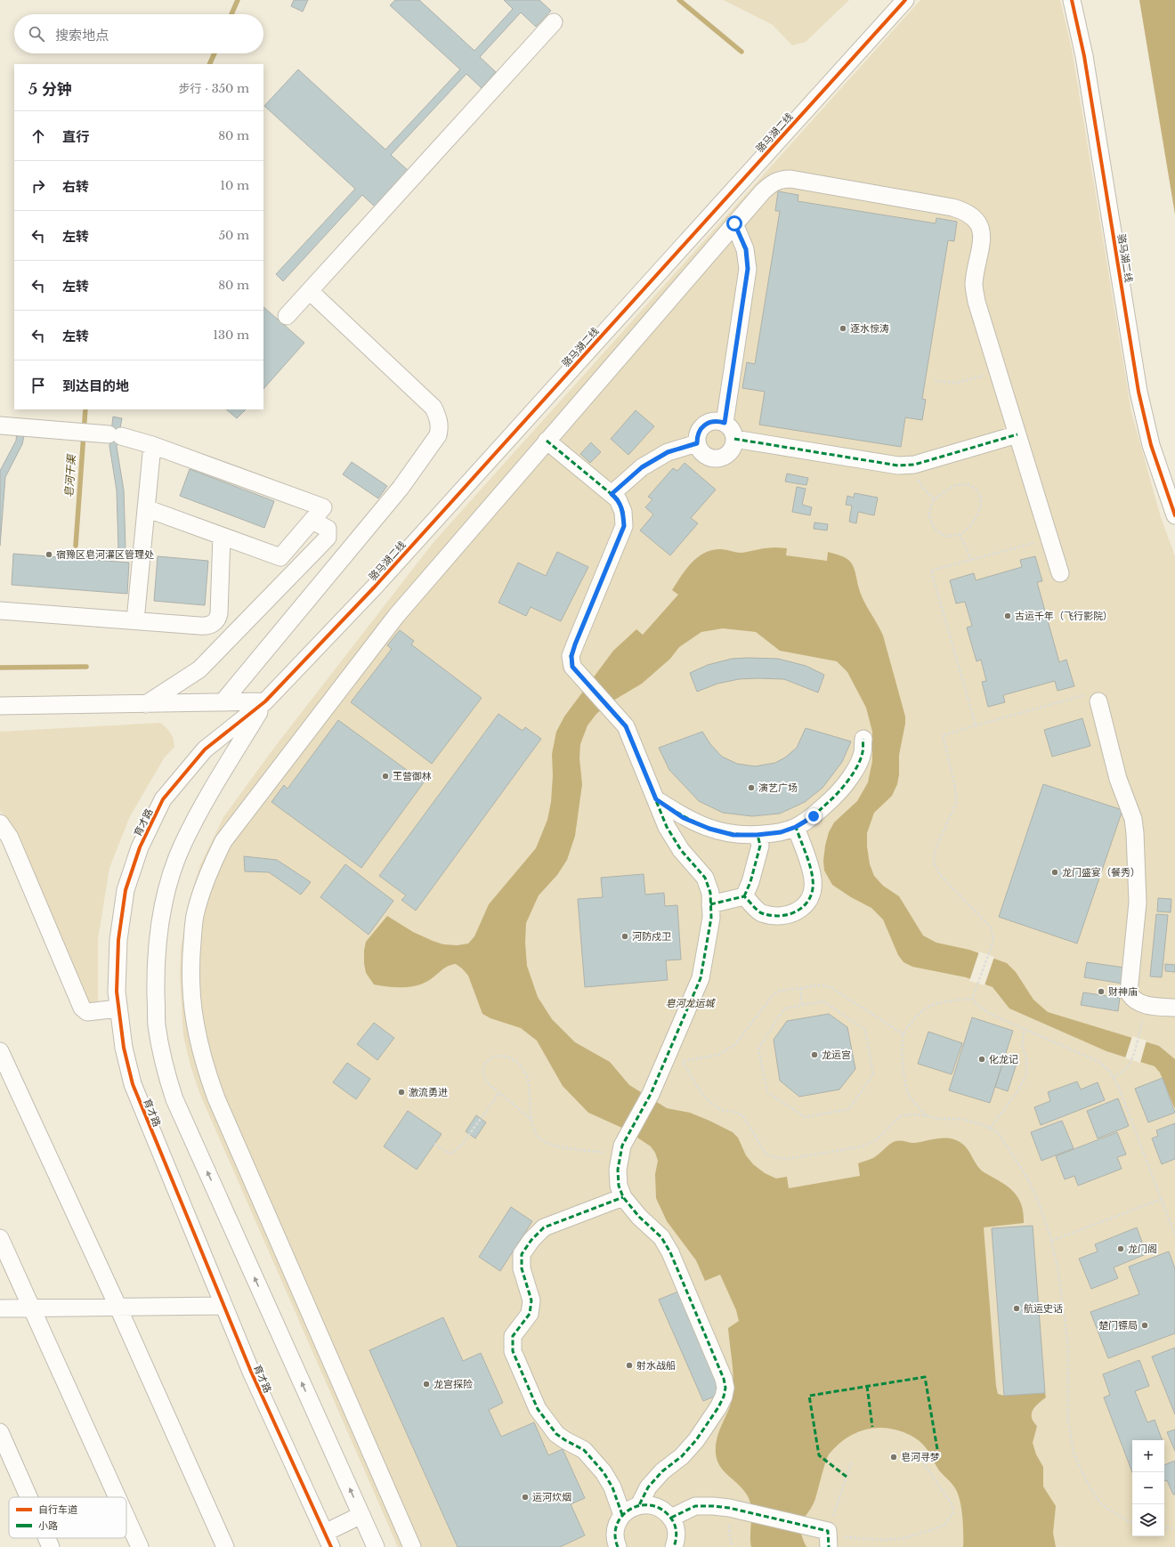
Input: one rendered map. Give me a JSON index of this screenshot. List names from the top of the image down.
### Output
{
  "streets": {
    "street": ["骆马湖二线", "育才路"]
  },
  "crossings": [
    ["骆马湖二线", "育才路"]
  ],
  "water": ["皂河干渠"],
  "parks": ["皂河龙运城"],
  "places": [
    "逐水惊涛",
    "宿豫区皂河灌区管理处",
    "古运千年（飞行影院）",
    "王营御林",
    "演艺广场",
    "龙门盛宴（餐秀）",
    "河防戍卫",
    "财神庙",
    "龙运宫",
    "化龙记",
    "激流勇进",
    "龙门阁",
    "航运史话",
    "楚门镖局",
    "射水战船",
    "龙宫探险",
    "皂河寻梦",
    "运河炊烟"
  ],
  "legend": ["自行车道", "小路"],
  "page": {
    "search": "搜索地点",
    "heading": ["5 分钟", "步行 · 350 m"],
    "list": [
      ["直行", "80 m"],
      ["右转", "10 m"],
      ["左转", "50 m"],
      ["左转", "80 m"],
      ["左转", "130 m"],
      "到达目的地"
    ],
    "map_buttons": ["+", "−"]
  }
}
